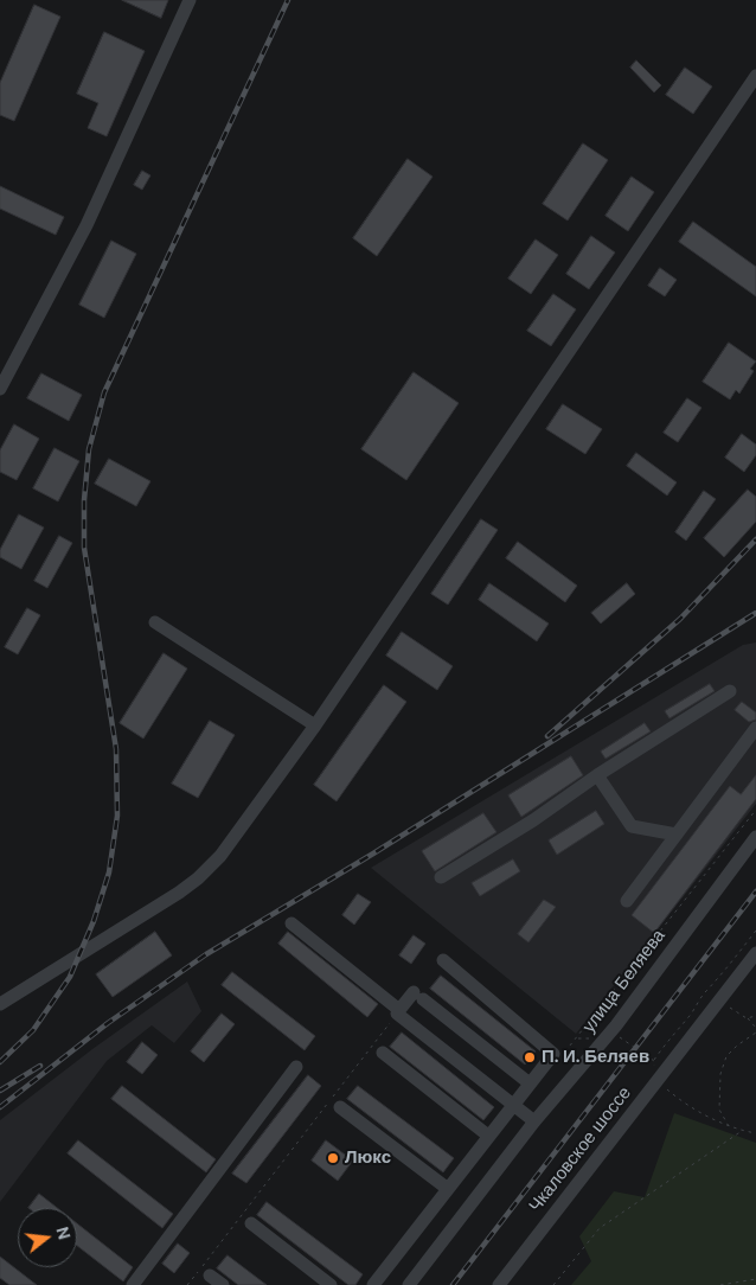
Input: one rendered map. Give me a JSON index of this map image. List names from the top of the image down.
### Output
{
  "streets": {
    "street": ["улица Беляева", "Чкаловское шоссе"]
  },
  "places": ["П. И. Беляев", "Люкс"],
  "north": "right"
}
